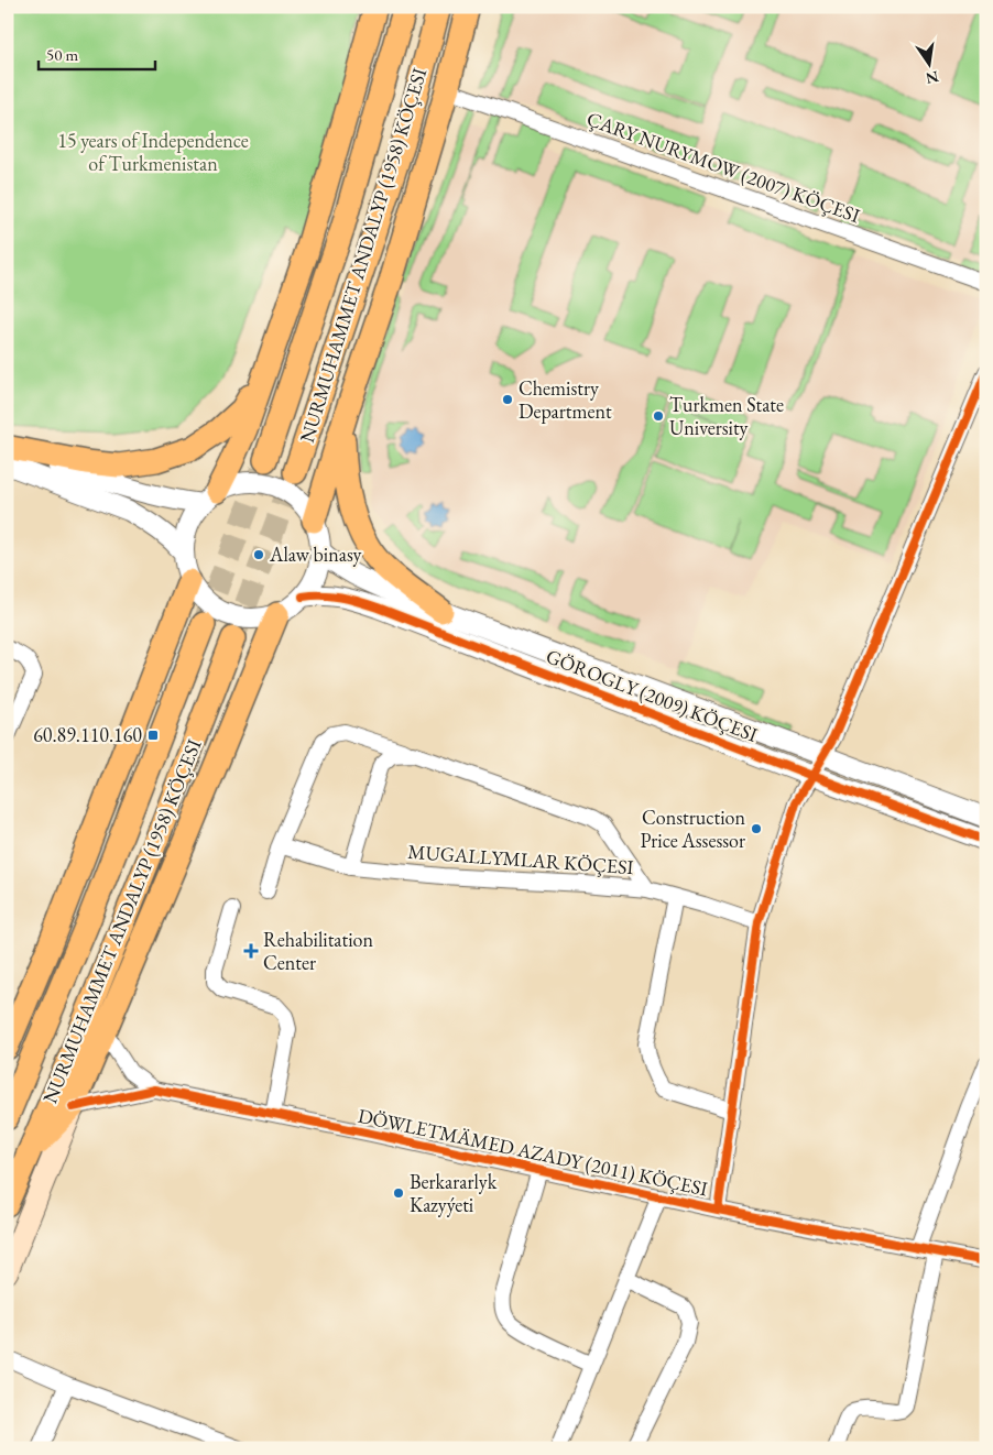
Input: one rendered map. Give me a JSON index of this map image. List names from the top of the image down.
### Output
{
  "streets": {
    "main road": ["NURMUHAMMET ANDALYP (1958) KÖÇESI"],
    "street": [
      "ÇARY NURYMOW (2007) KÖÇESI",
      "GÖROGLY (2009) KÖÇESI",
      "MUGALLYMLAR KÖÇESI",
      "DÖWLETMÄMED AZADY (2011) KÖÇESI"
    ]
  },
  "crossings": [
    ["NURMUHAMMET ANDALYP (1958) KÖÇESI", "DÖWLETMÄMED AZADY (2011) KÖÇESI"]
  ],
  "parks": ["15 years of Independence of Turkmenistan"],
  "places": {
    "other": [
      "Chemistry Department",
      "Turkmen State University",
      "Alaw binasy",
      "Construction Price Assessor",
      "Berkararlyk Kazyýeti"
    ],
    "transit": ["60.89.110.160"],
    "health": ["Rehabilitation Center"]
  },
  "scale_bar": "50 m",
  "north": "bottom"
}
